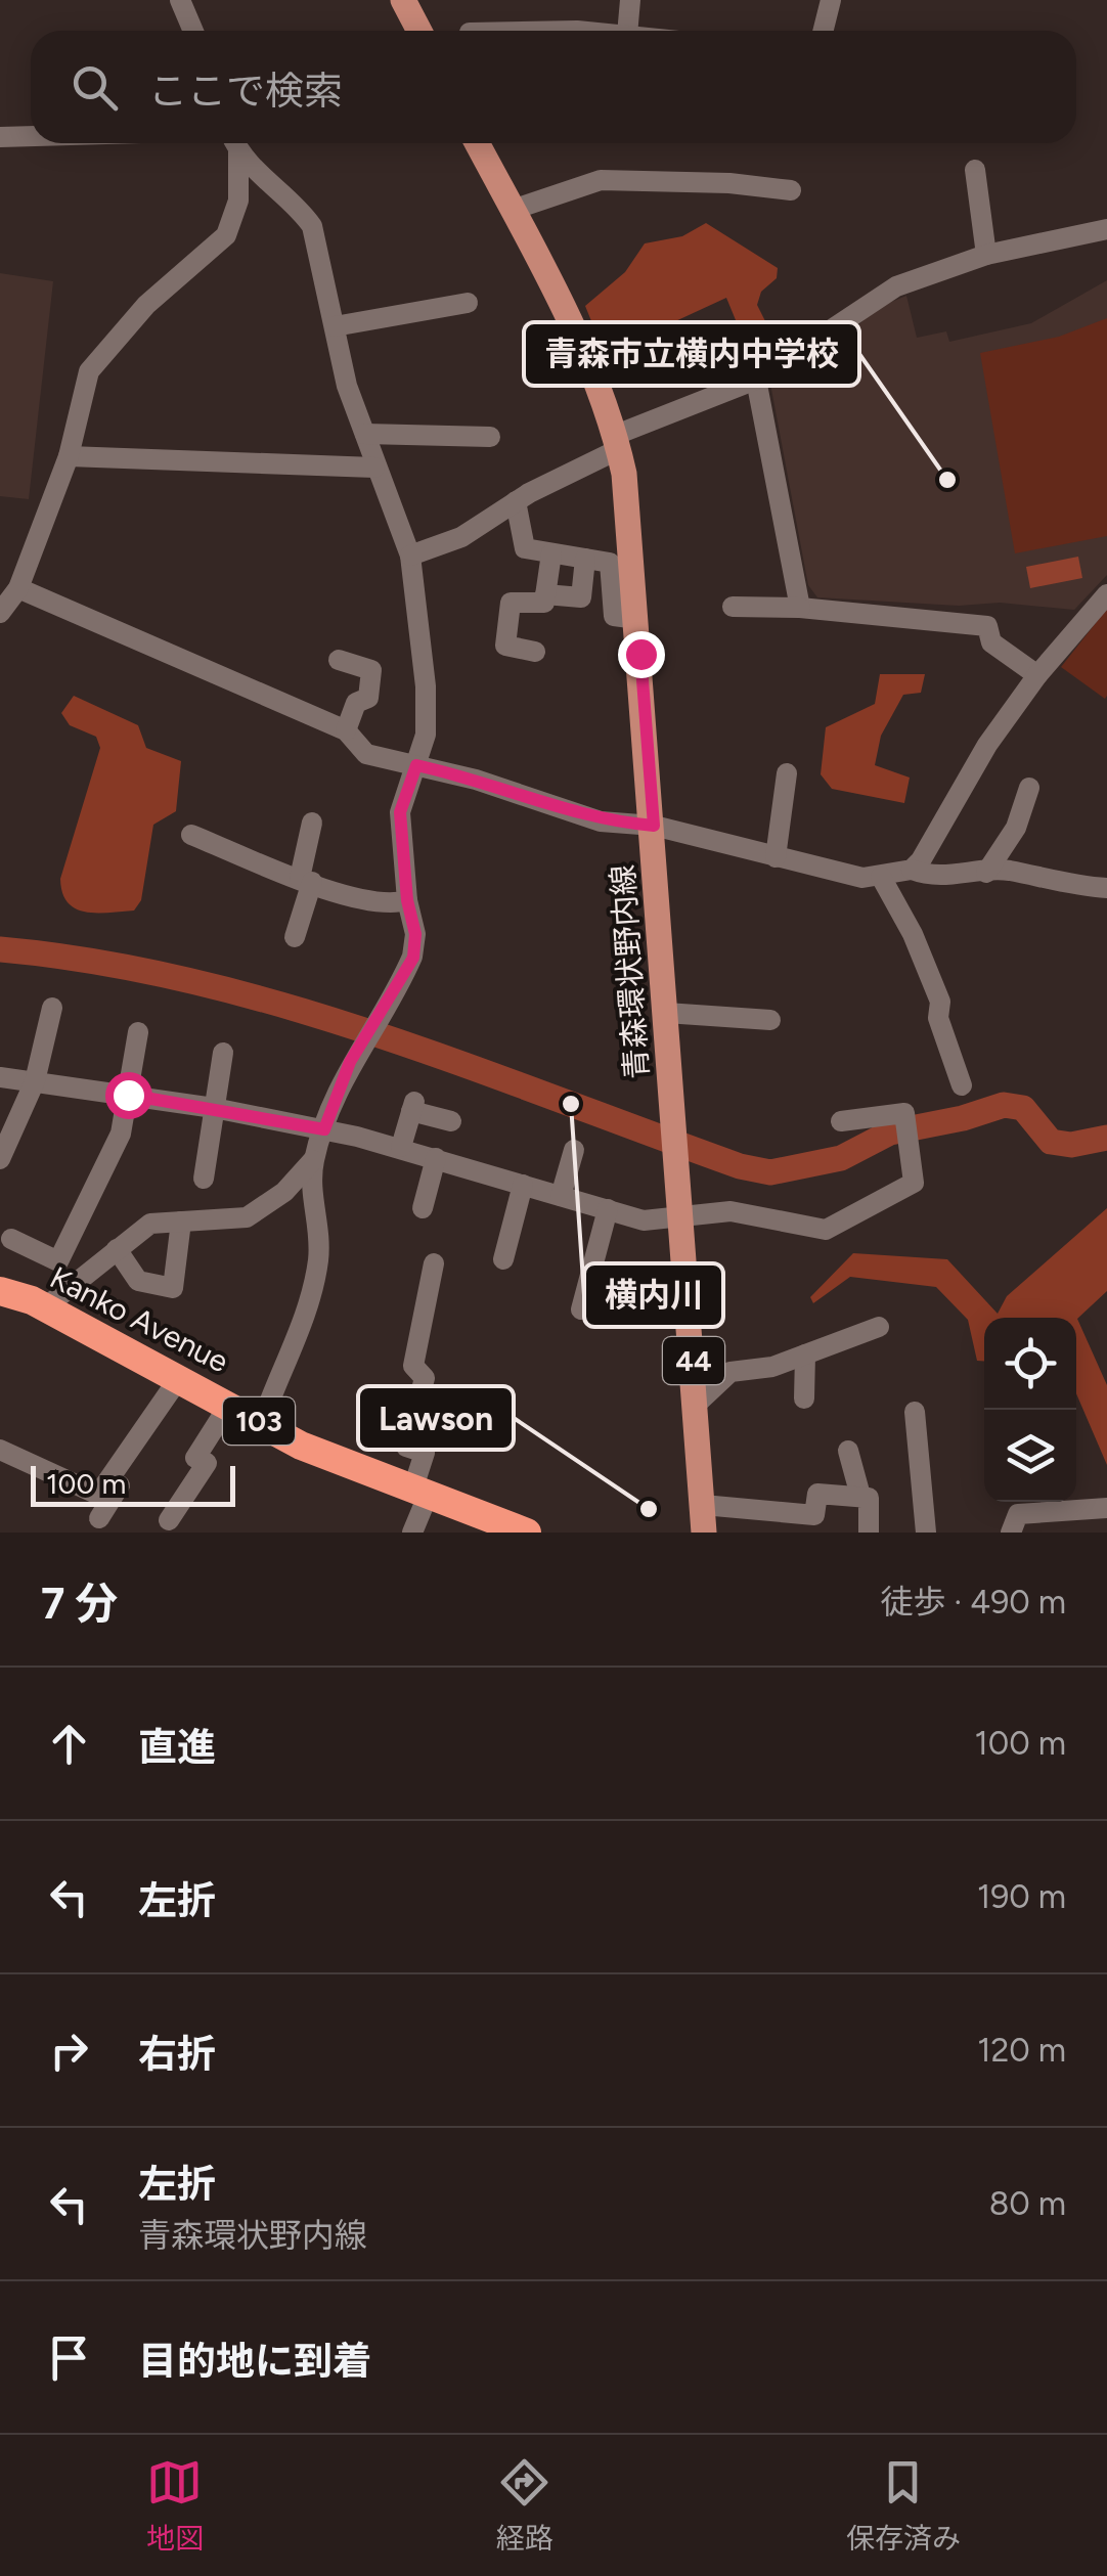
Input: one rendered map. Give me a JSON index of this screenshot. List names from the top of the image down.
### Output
{
  "streets": {
    "highway": ["Kanko Avenue", "103"],
    "main road": ["青森環状野内線", "44"]
  },
  "places": ["青森市立横内中学校", "横内川", "Lawson"],
  "scale_bar": "100 m",
  "page": {
    "search": "ここで検索",
    "scale": "100 m",
    "heading": ["7 分", "徒歩 · 490 m"],
    "list": [
      ["直進", "100 m"],
      ["左折", "190 m"],
      ["右折", "120 m"],
      ["左折", "青森環状野内線", "80 m"],
      "目的地に到着"
    ],
    "nav": ["地図", "経路", "保存済み"]
  }
}
